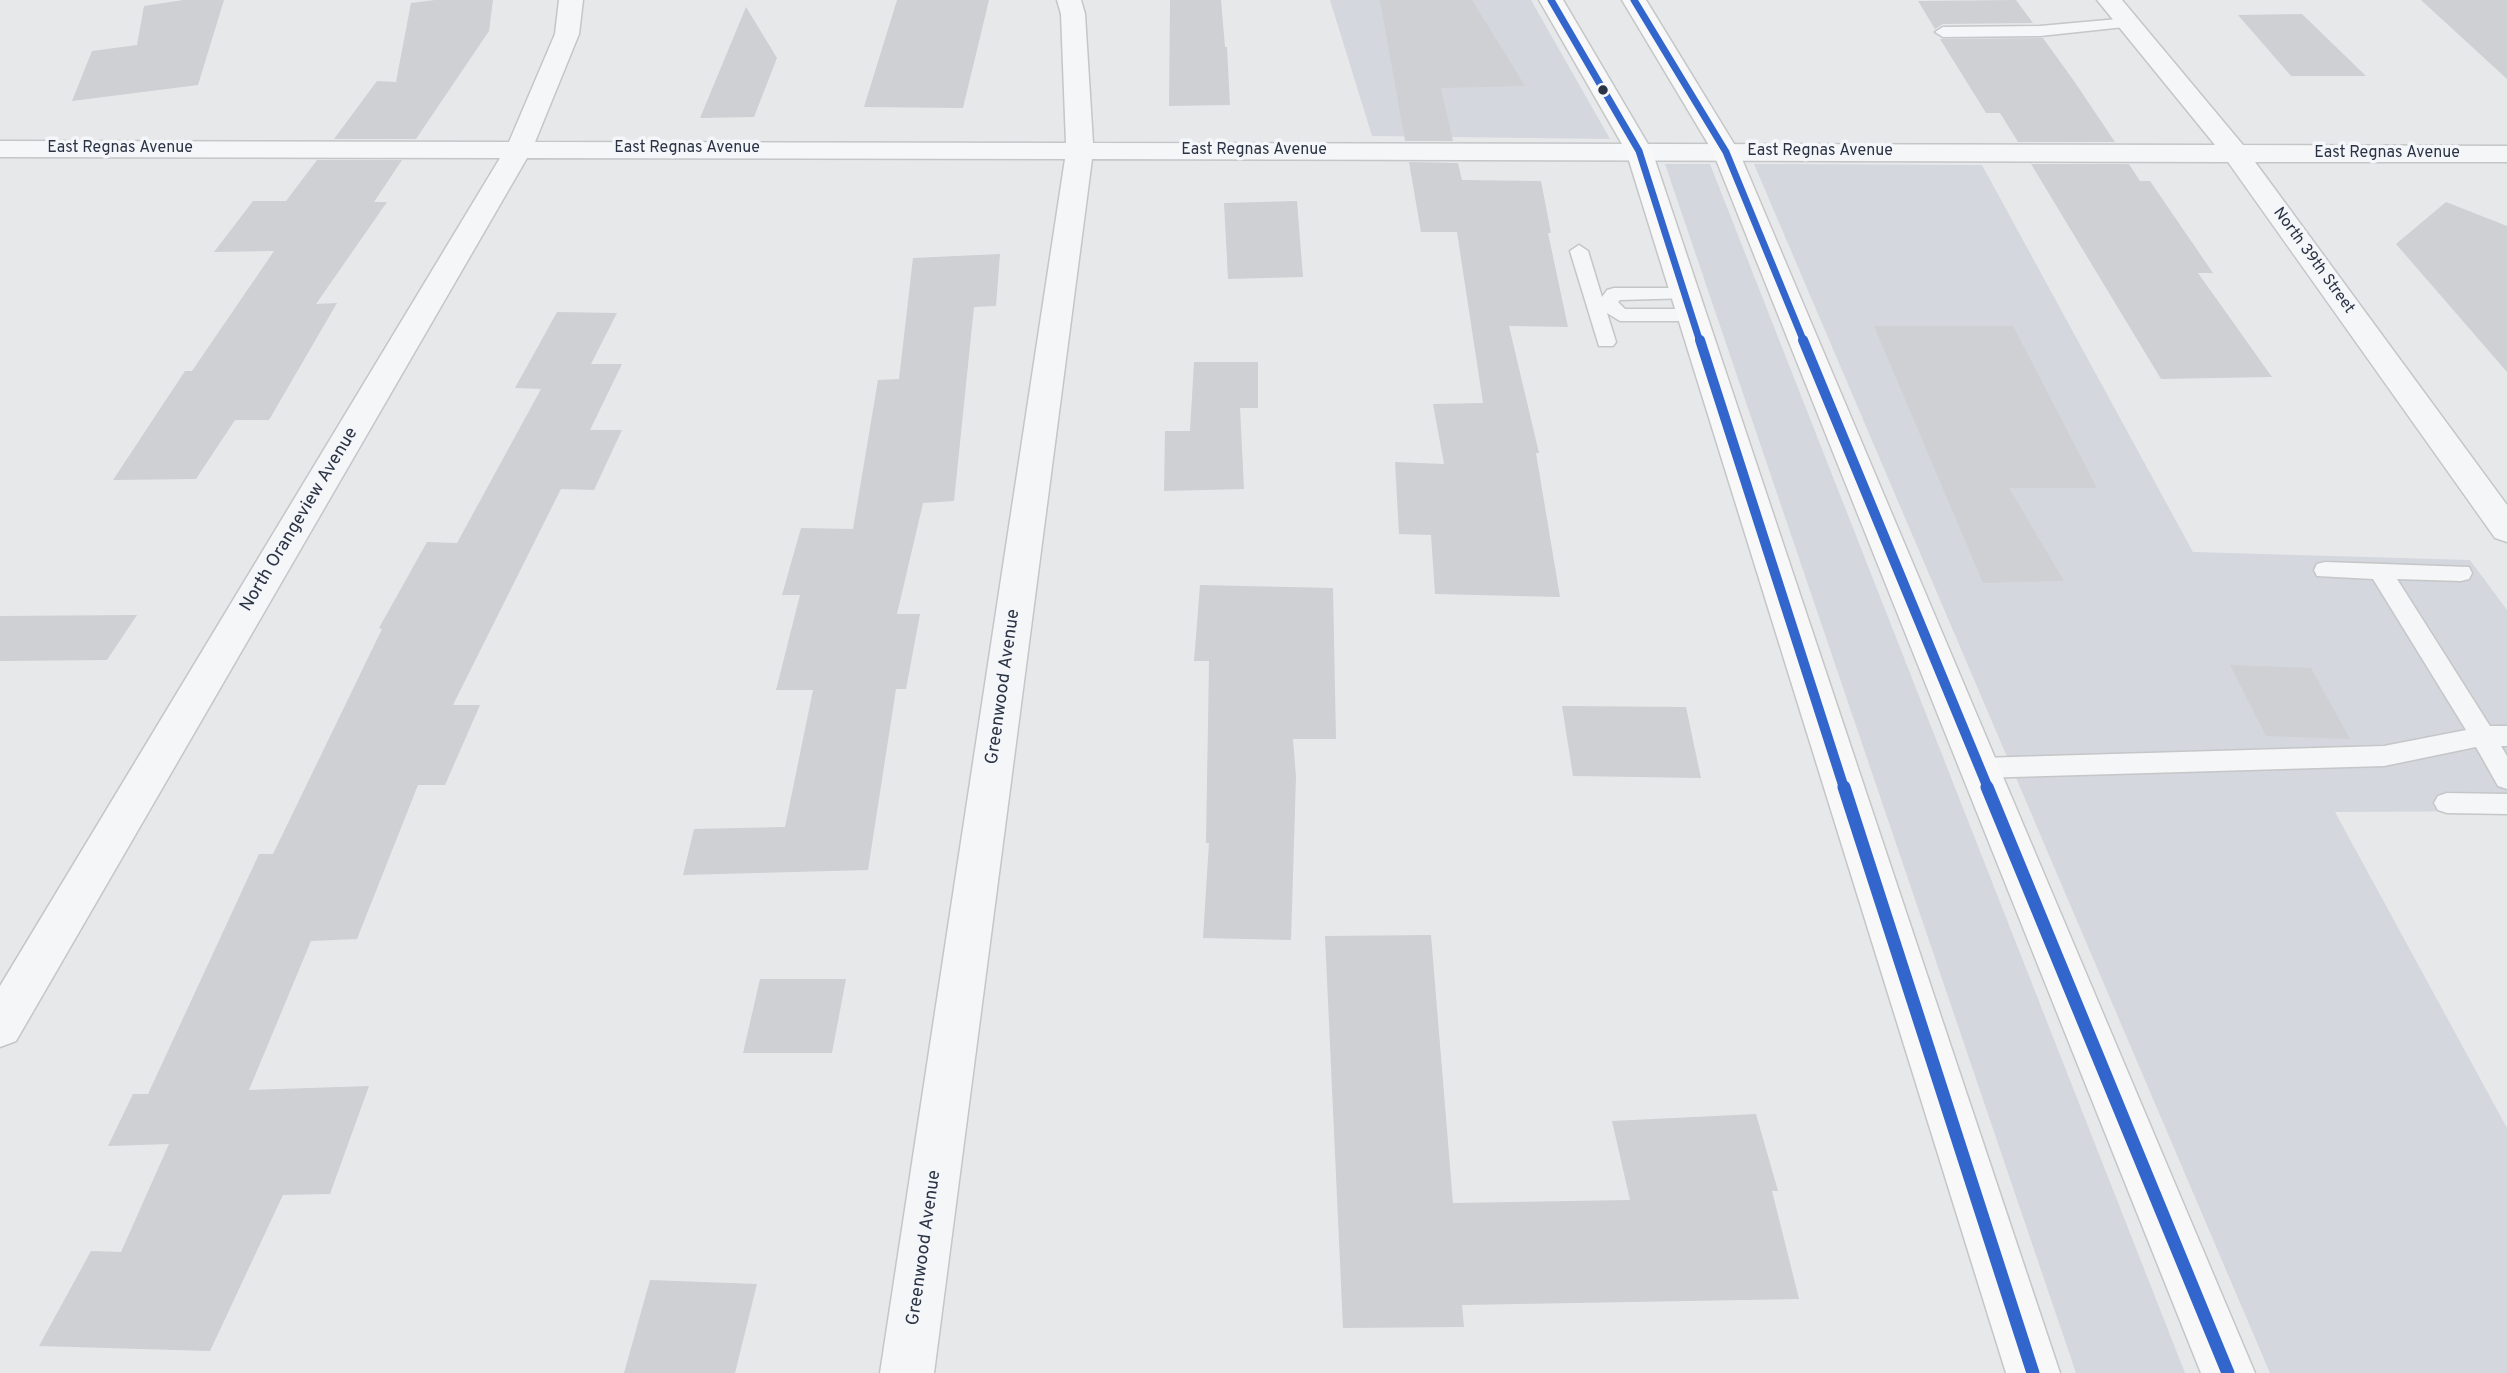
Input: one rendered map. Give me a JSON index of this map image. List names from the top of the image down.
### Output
{
  "streets": {
    "street": [
      "East Regnas Avenue",
      "North 39th Street",
      "North Orangeview Avenue",
      "Greenwood Avenue"
    ]
  },
  "crossings": [
    ["East Regnas Avenue", "North 39th Street"],
    ["East Regnas Avenue", "North Orangeview Avenue"],
    ["East Regnas Avenue", "Greenwood Avenue"]
  ]
}
